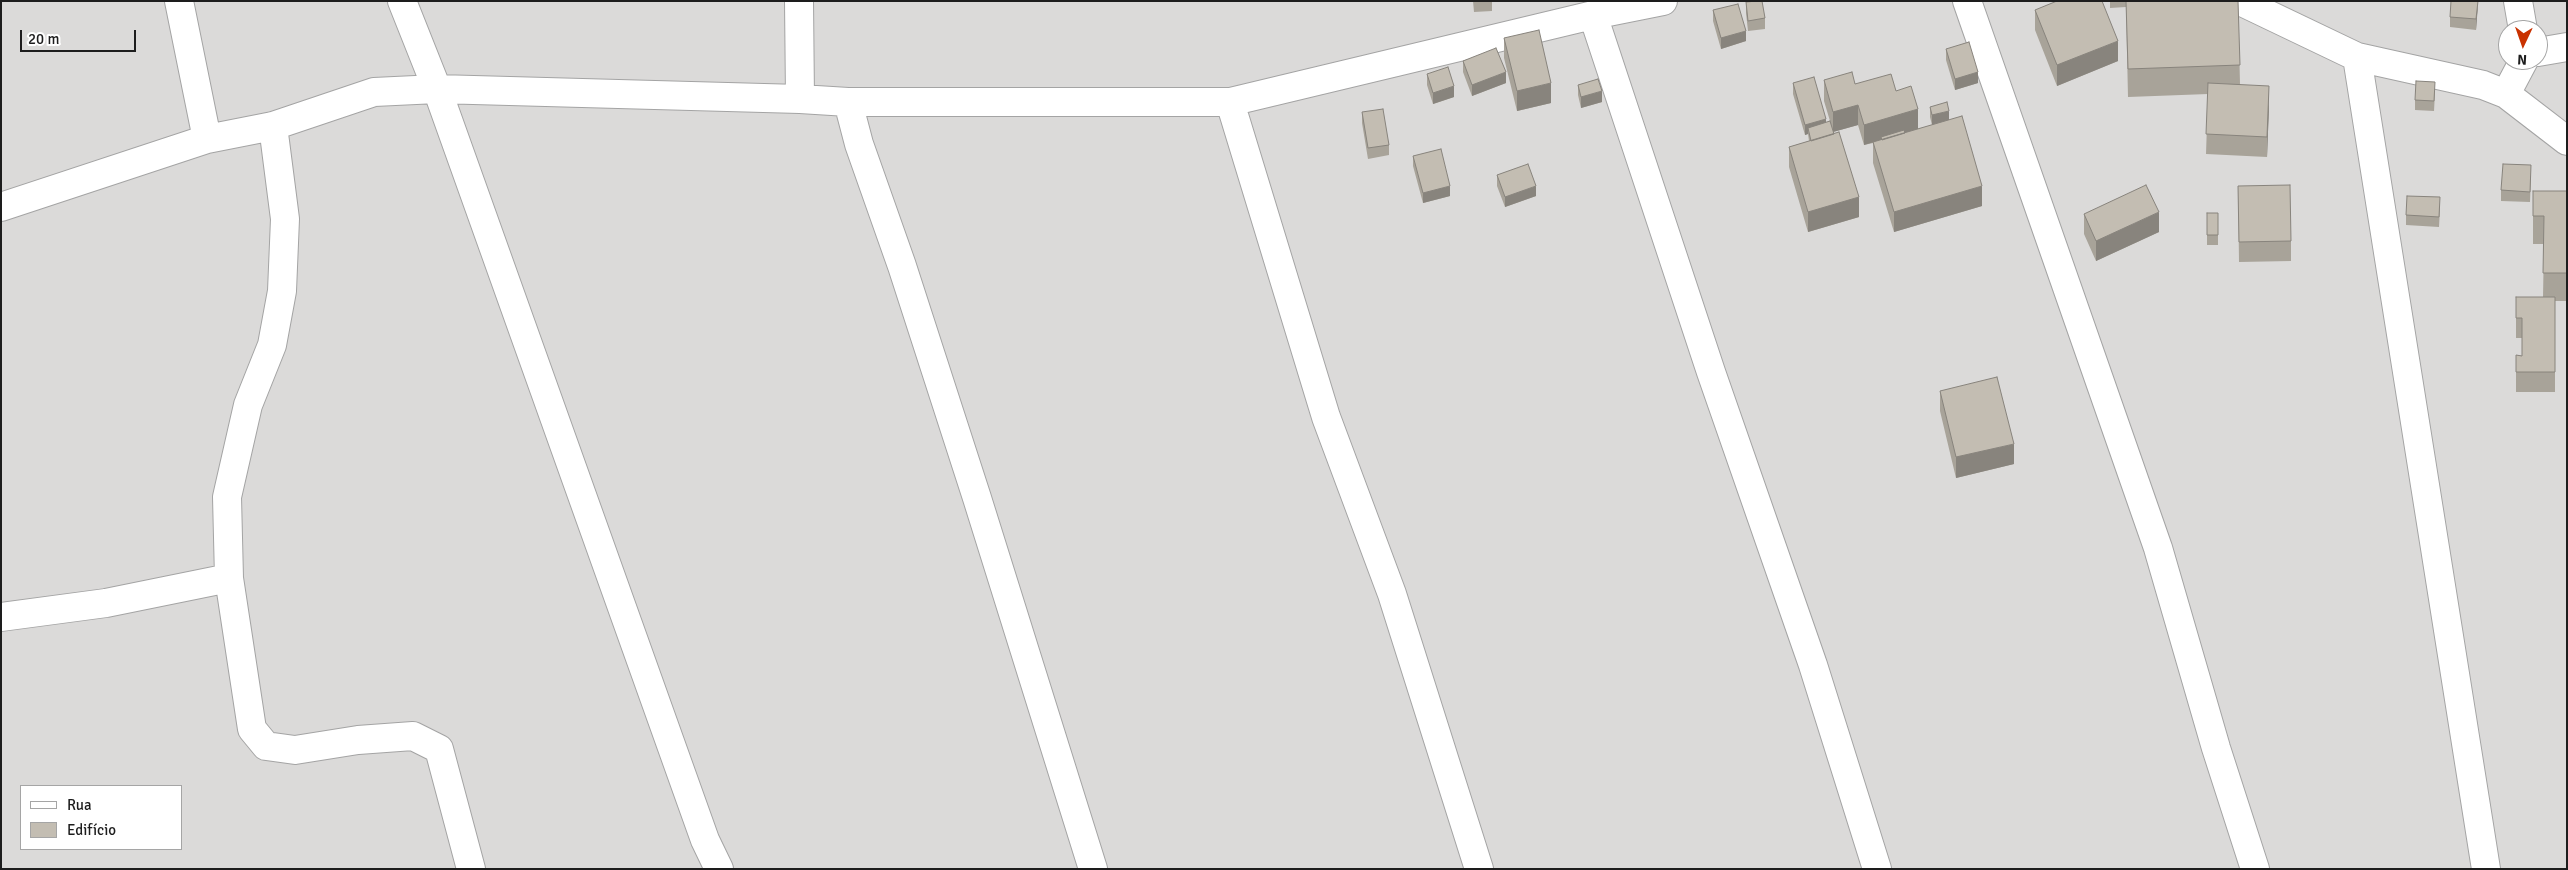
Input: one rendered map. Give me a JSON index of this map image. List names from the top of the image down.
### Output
{
  "legend": ["Rua", "Edifício"],
  "scale_bar": "20 m",
  "north": "bottom"
}
